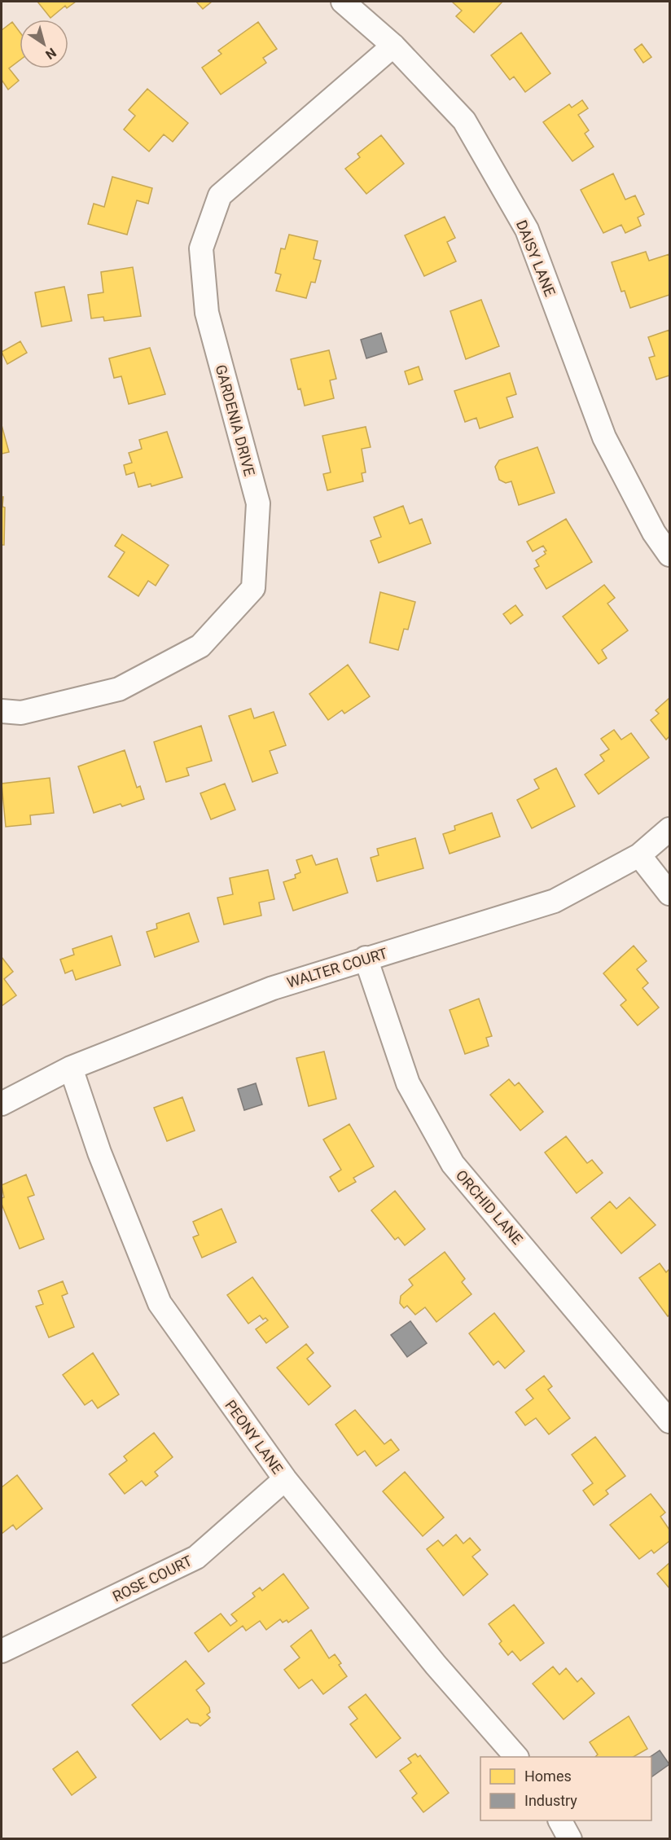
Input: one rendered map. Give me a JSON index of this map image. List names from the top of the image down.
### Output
{
  "streets": {
    "street": [
      "DAISY LANE",
      "GARDENIA DRIVE",
      "WALTER COURT",
      "ORCHID LANE",
      "PEONY LANE",
      "ROSE COURT"
    ]
  },
  "crossings": [
    ["DAISY LANE", "GARDENIA DRIVE"],
    ["WALTER COURT", "ORCHID LANE"],
    ["WALTER COURT", "PEONY LANE"],
    ["PEONY LANE", "ROSE COURT"]
  ],
  "legend": ["Homes", "Industry"],
  "north": "bottom right"
}
